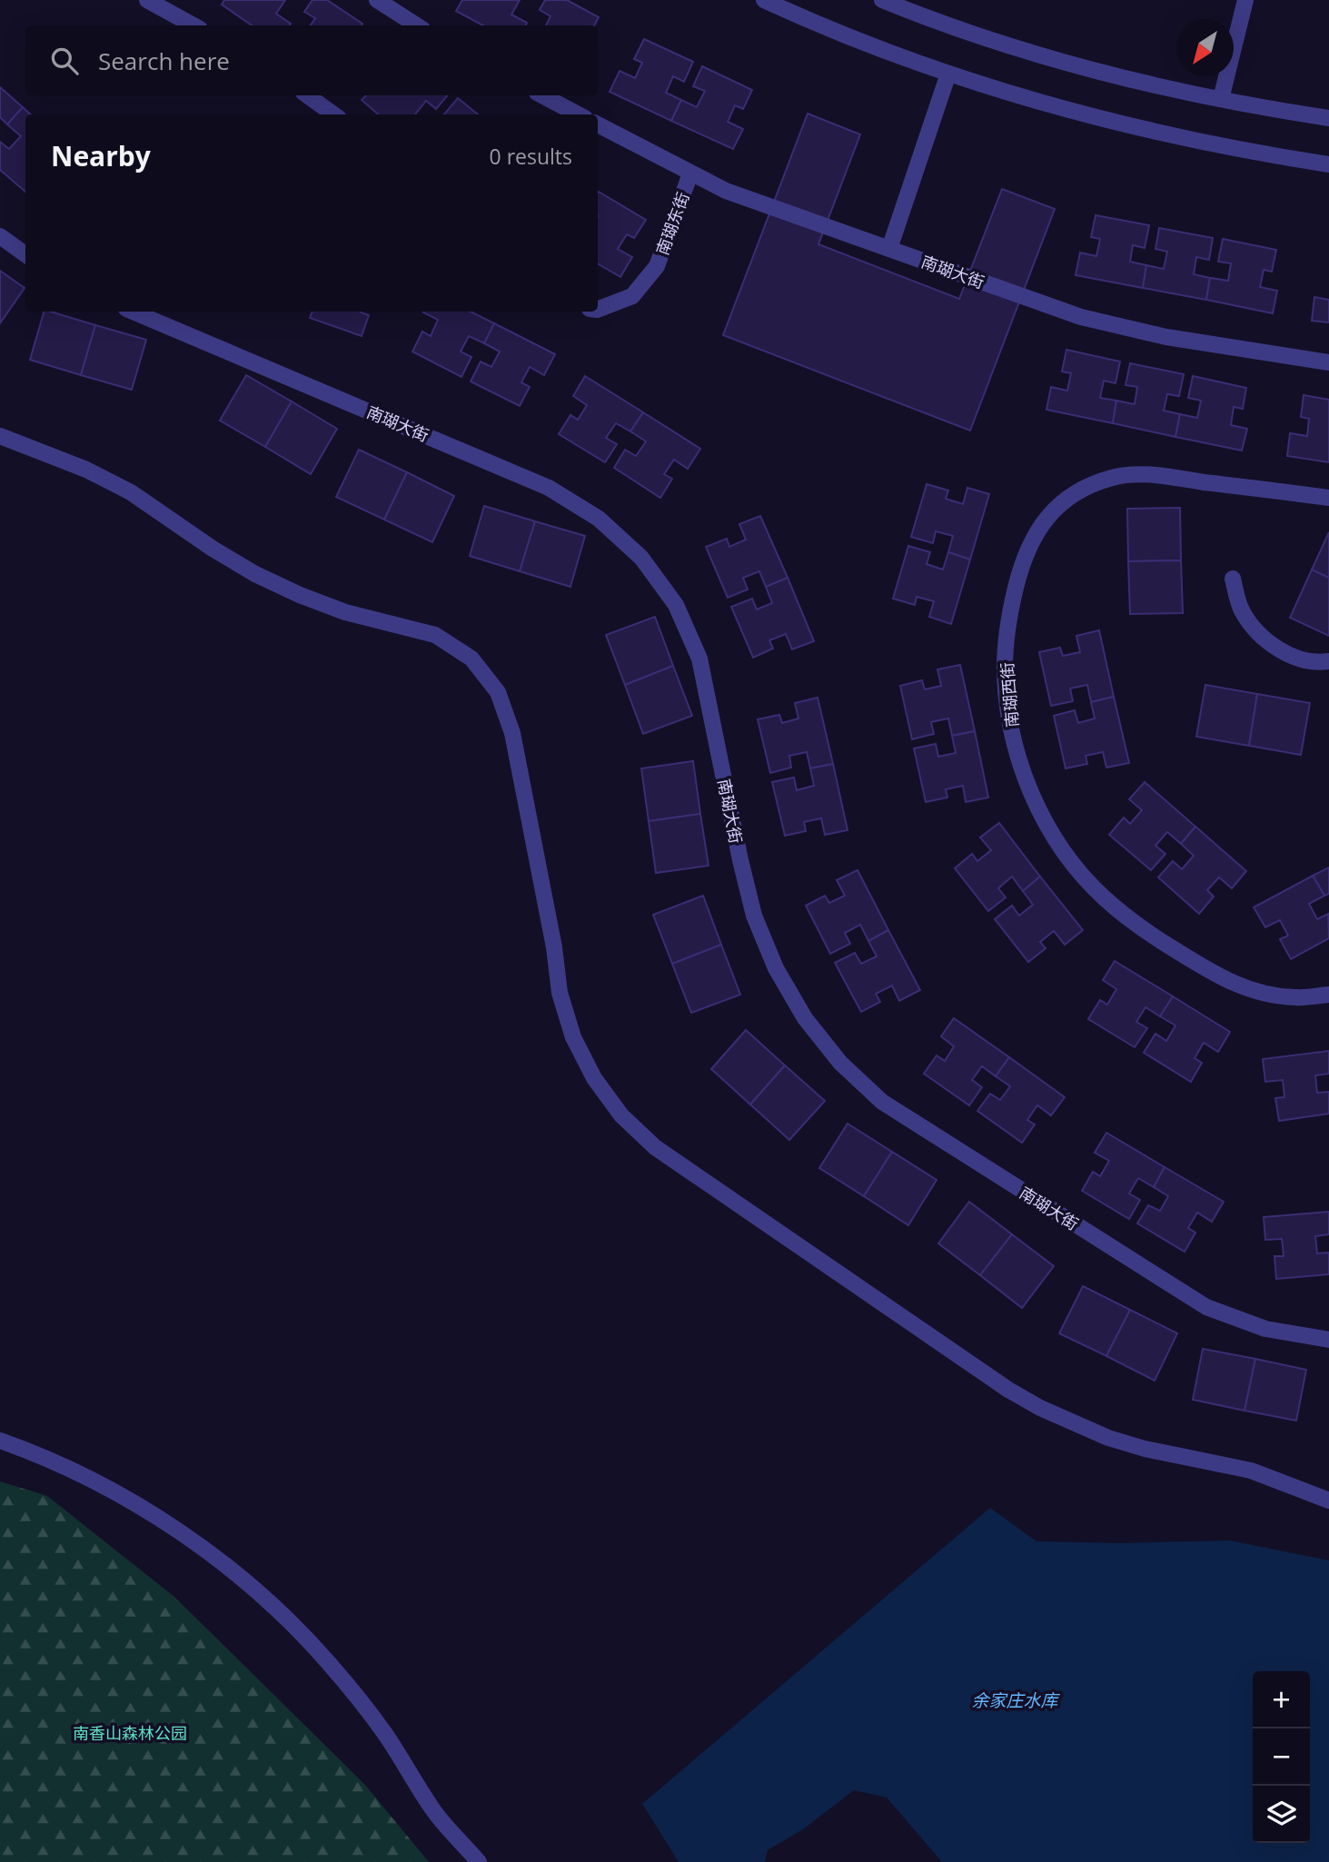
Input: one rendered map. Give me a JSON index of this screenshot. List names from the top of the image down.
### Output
{
  "streets": {
    "street": ["南瑚东街", "南瑚大街", "南瑚西街"]
  },
  "crossings": [
    ["南瑚东街", "南瑚大街"]
  ],
  "water": ["余家庄水库"],
  "parks": ["南香山森林公园"],
  "north": "bottom left",
  "page": {
    "search": "Search here",
    "heading": ["Nearby", "0 results"],
    "map_buttons": ["+", "−"]
  }
}
